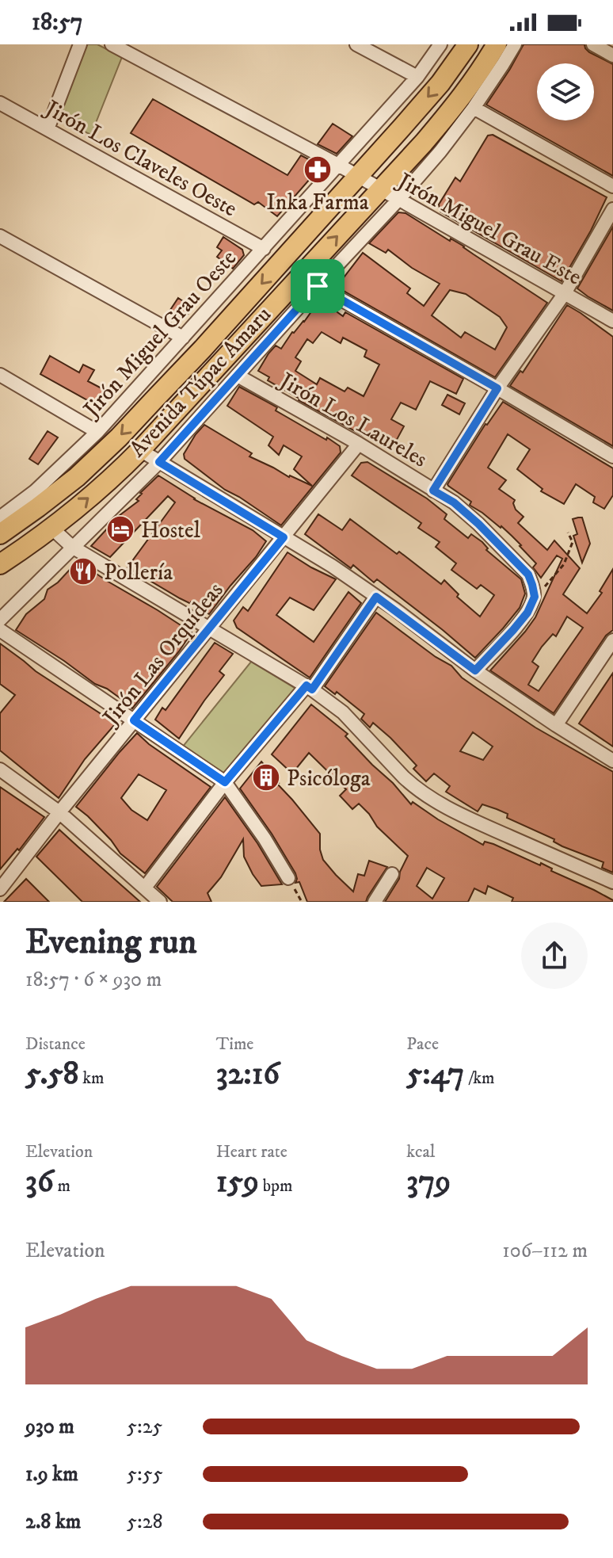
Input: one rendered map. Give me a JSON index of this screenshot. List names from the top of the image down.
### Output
{
  "streets": {
    "highway": ["Avenida Túpac Amaru"],
    "street": [
      "Jirón Los Claveles Oeste",
      "Jirón Miguel Grau Este",
      "Jirón Miguel Grau Oeste",
      "Jirón Los Laureles",
      "Jirón Las Orquídeas"
    ]
  },
  "crossings": [
    ["Jirón Los Claveles Oeste", "Jirón Miguel Grau Oeste"],
    ["Jirón Miguel Grau Este", "Avenida Túpac Amaru"],
    ["Avenida Túpac Amaru", "Jirón Los Laureles"],
    ["Jirón Los Laureles", "Jirón Las Orquídeas"]
  ],
  "places": {
    "pharmacy": ["Inka Farma"],
    "hotel": ["Hostel"],
    "restaurant": ["Pollería"],
    "building": ["Psicóloga"]
  },
  "page": {
    "status": "18:57",
    "heading": ["Evening run", "18:57 · 6 × 930 m"],
    "stats": [
      ["Distance", "5.58 km"],
      ["Time", "32:16"],
      ["Pace", "5:47 /km"],
      ["Elevation", "36 m"],
      ["Heart rate", "159 bpm"],
      ["kcal", "379"]
    ],
    "chart": ["Elevation", "106–112 m"],
    "list": [
      {
        "name": "930 m",
        "note": "5:25"
      },
      {
        "name": "1.9 km",
        "note": "5:55"
      },
      {
        "name": "2.8 km",
        "note": "5:28"
      }
    ]
  }
}
